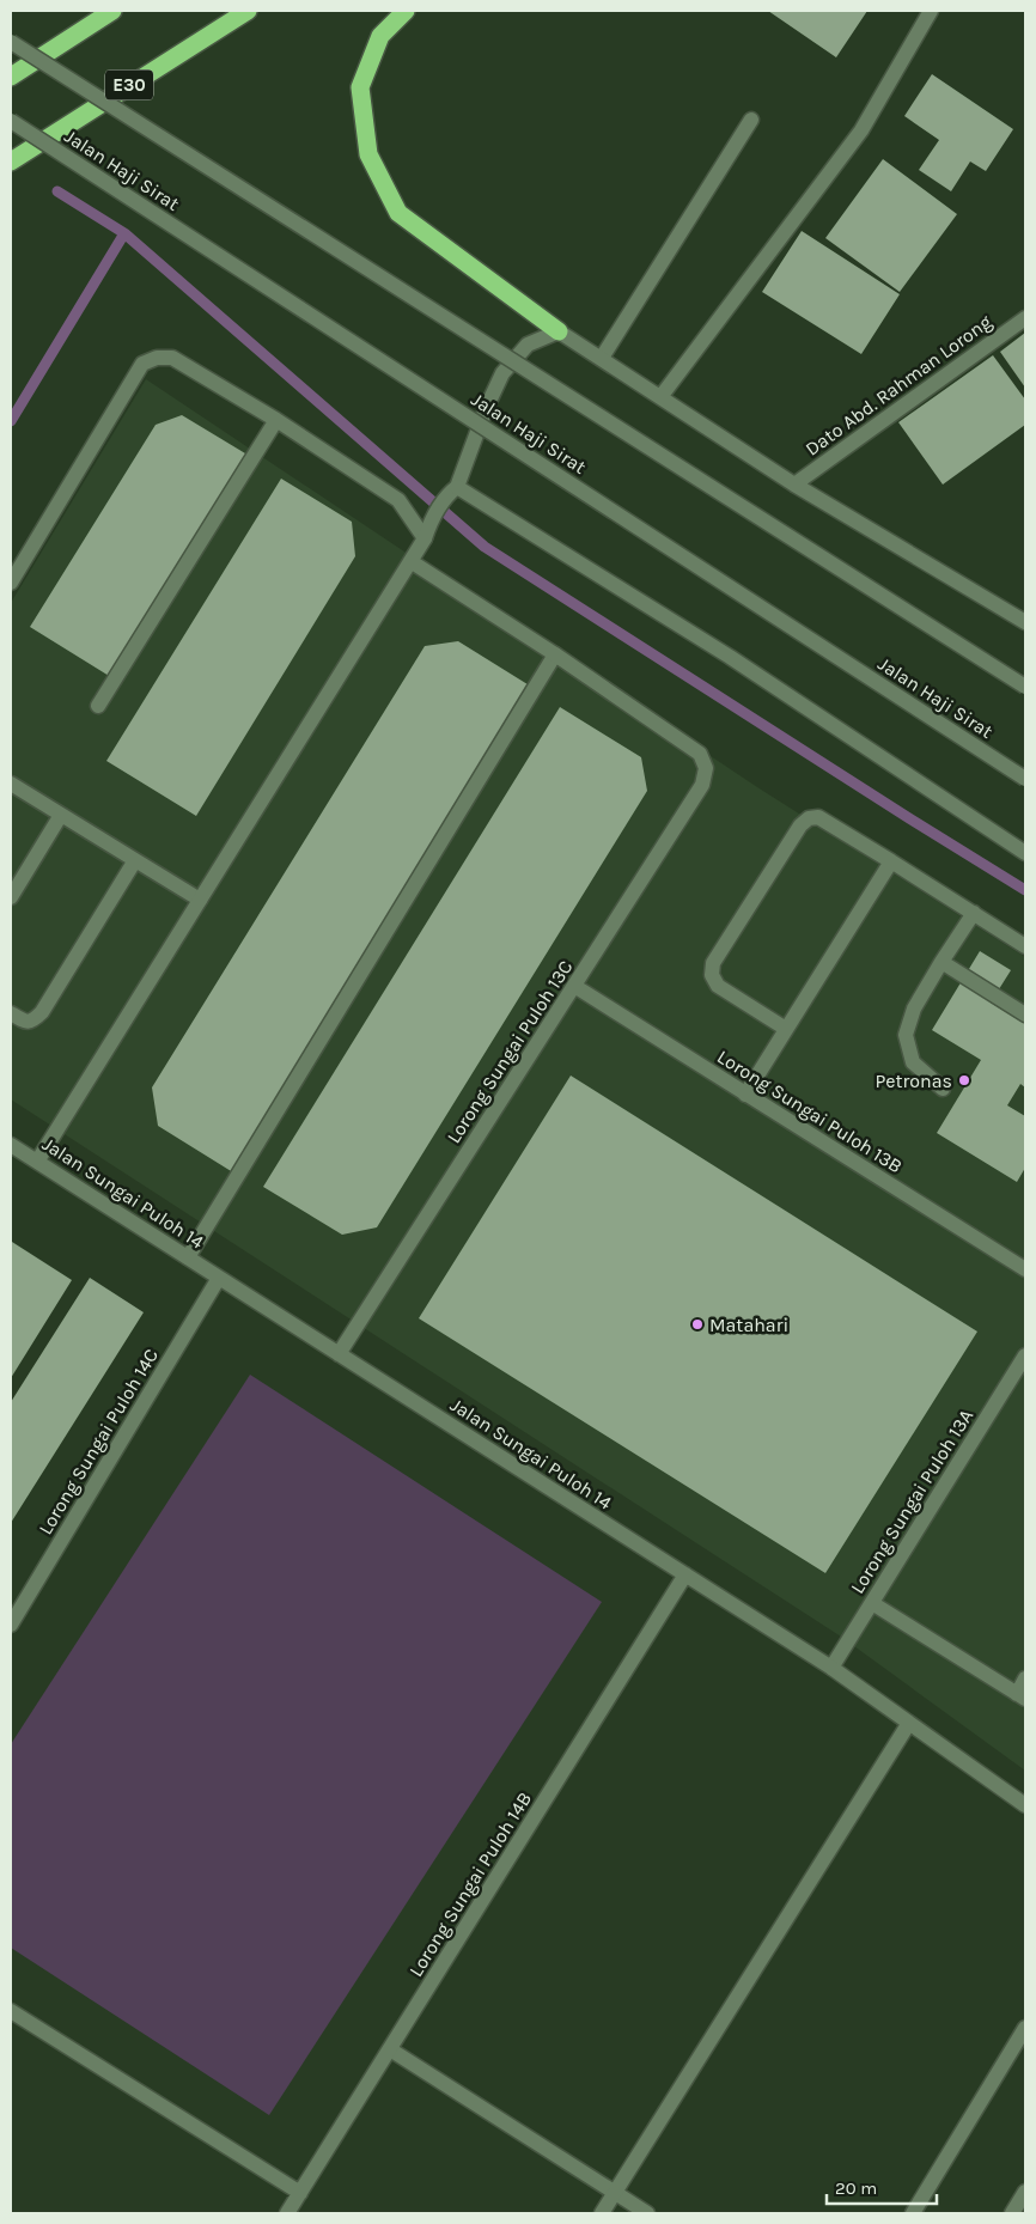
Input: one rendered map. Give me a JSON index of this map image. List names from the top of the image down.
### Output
{
  "streets": {
    "highway": ["E30"],
    "street": [
      "Jalan Haji Sirat",
      "Dato Abd. Rahman Lorong",
      "Lorong Sungai Puloh 13C",
      "Lorong Sungai Puloh 13B",
      "Jalan Sungai Puloh 14",
      "Lorong Sungai Puloh 14C",
      "Lorong Sungai Puloh 13A",
      "Lorong Sungai Puloh 14B"
    ]
  },
  "crossings": [
    ["Lorong Sungai Puloh 13C", "Lorong Sungai Puloh 13B"],
    ["Lorong Sungai Puloh 13C", "Jalan Sungai Puloh 14"],
    ["Jalan Sungai Puloh 14", "Lorong Sungai Puloh 14C"],
    ["Jalan Sungai Puloh 14", "Lorong Sungai Puloh 13A"],
    ["Jalan Sungai Puloh 14", "Lorong Sungai Puloh 14B"]
  ],
  "places": ["Petronas", "Matahari"],
  "scale_bar": "20 m"
}
